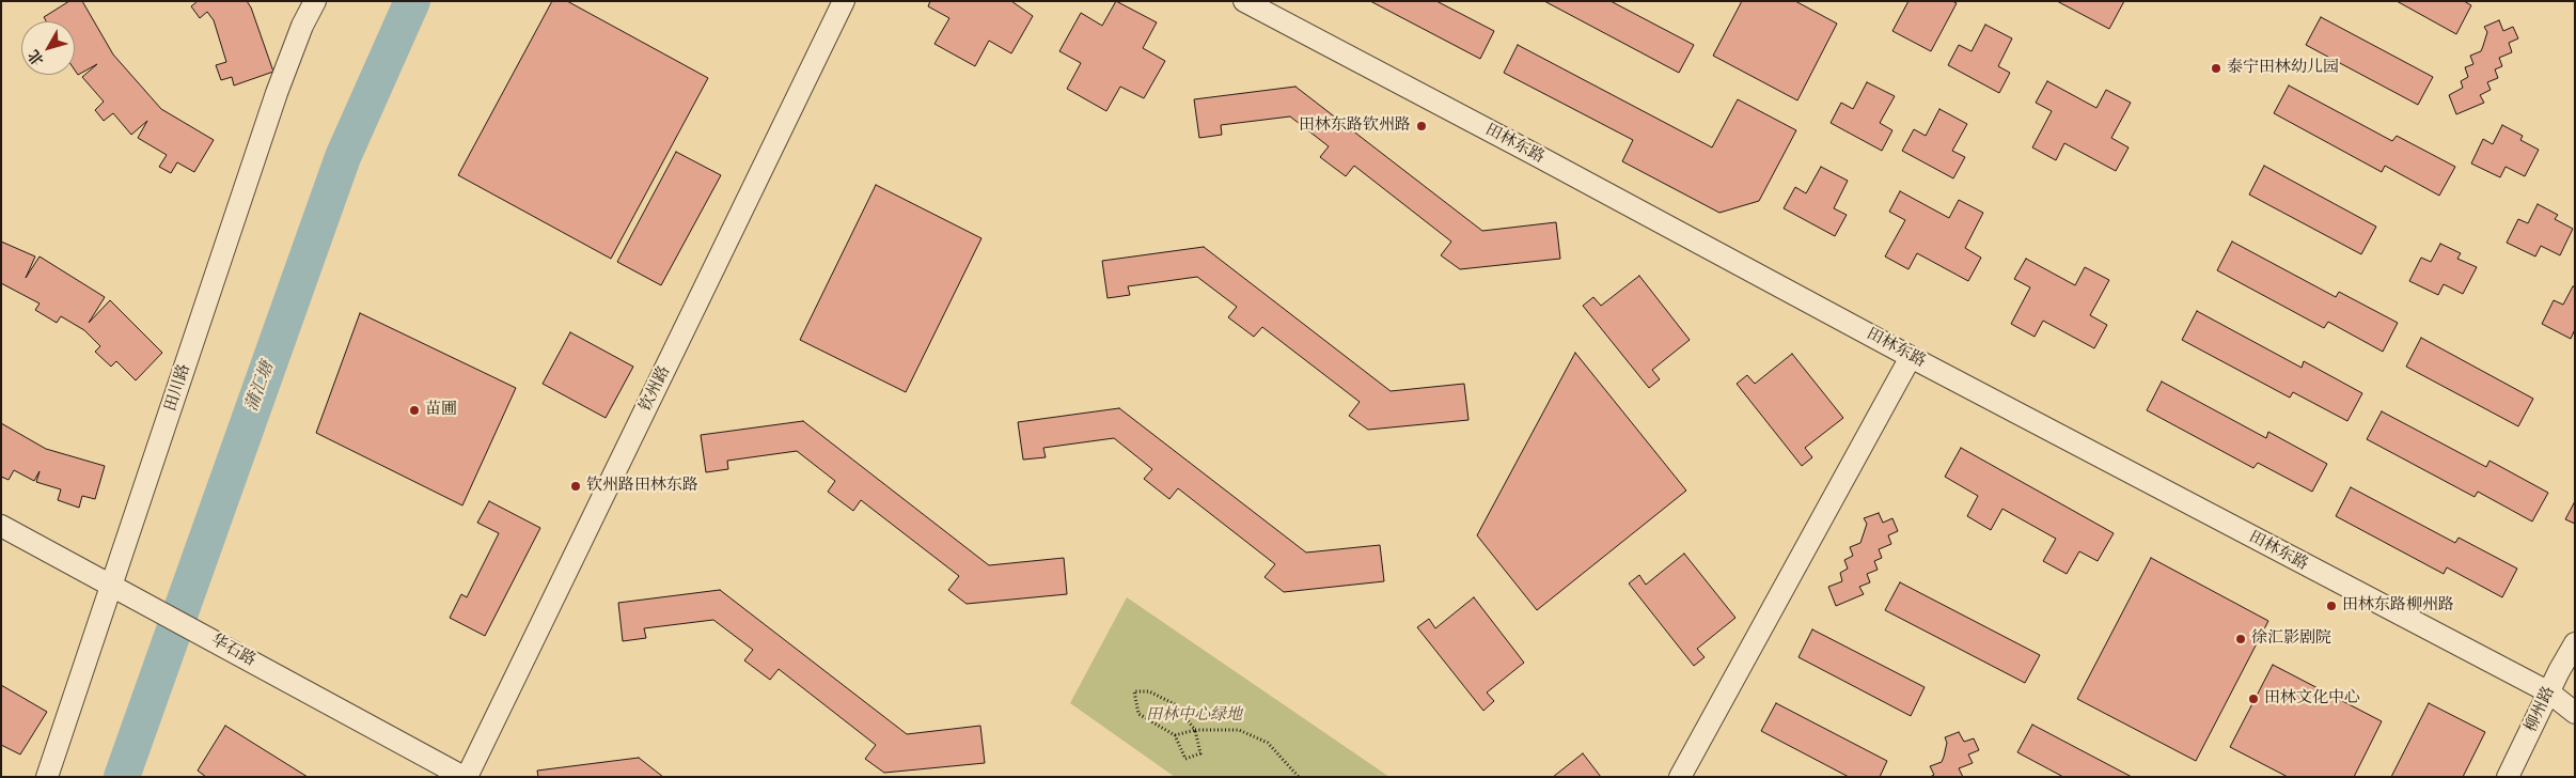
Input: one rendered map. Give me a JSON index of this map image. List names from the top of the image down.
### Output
{
  "streets": {
    "street": [
      "田林东路",
      "田川路",
      "钦州路",
      "华石路",
      "柳州路"
    ]
  },
  "crossings": [
    ["田林东路", "柳州路"],
    ["田川路", "华石路"],
    ["钦州路", "华石路"]
  ],
  "water": ["蒲汇塘"],
  "parks": ["田林中心绿地"],
  "places": [
    "泰宁田林幼儿园",
    "田林东路钦州路",
    "苗圃",
    "钦州路田林东路",
    "田林东路柳州路",
    "徐汇影剧院",
    "田林文化中心"
  ],
  "north": "bottom left"
}
